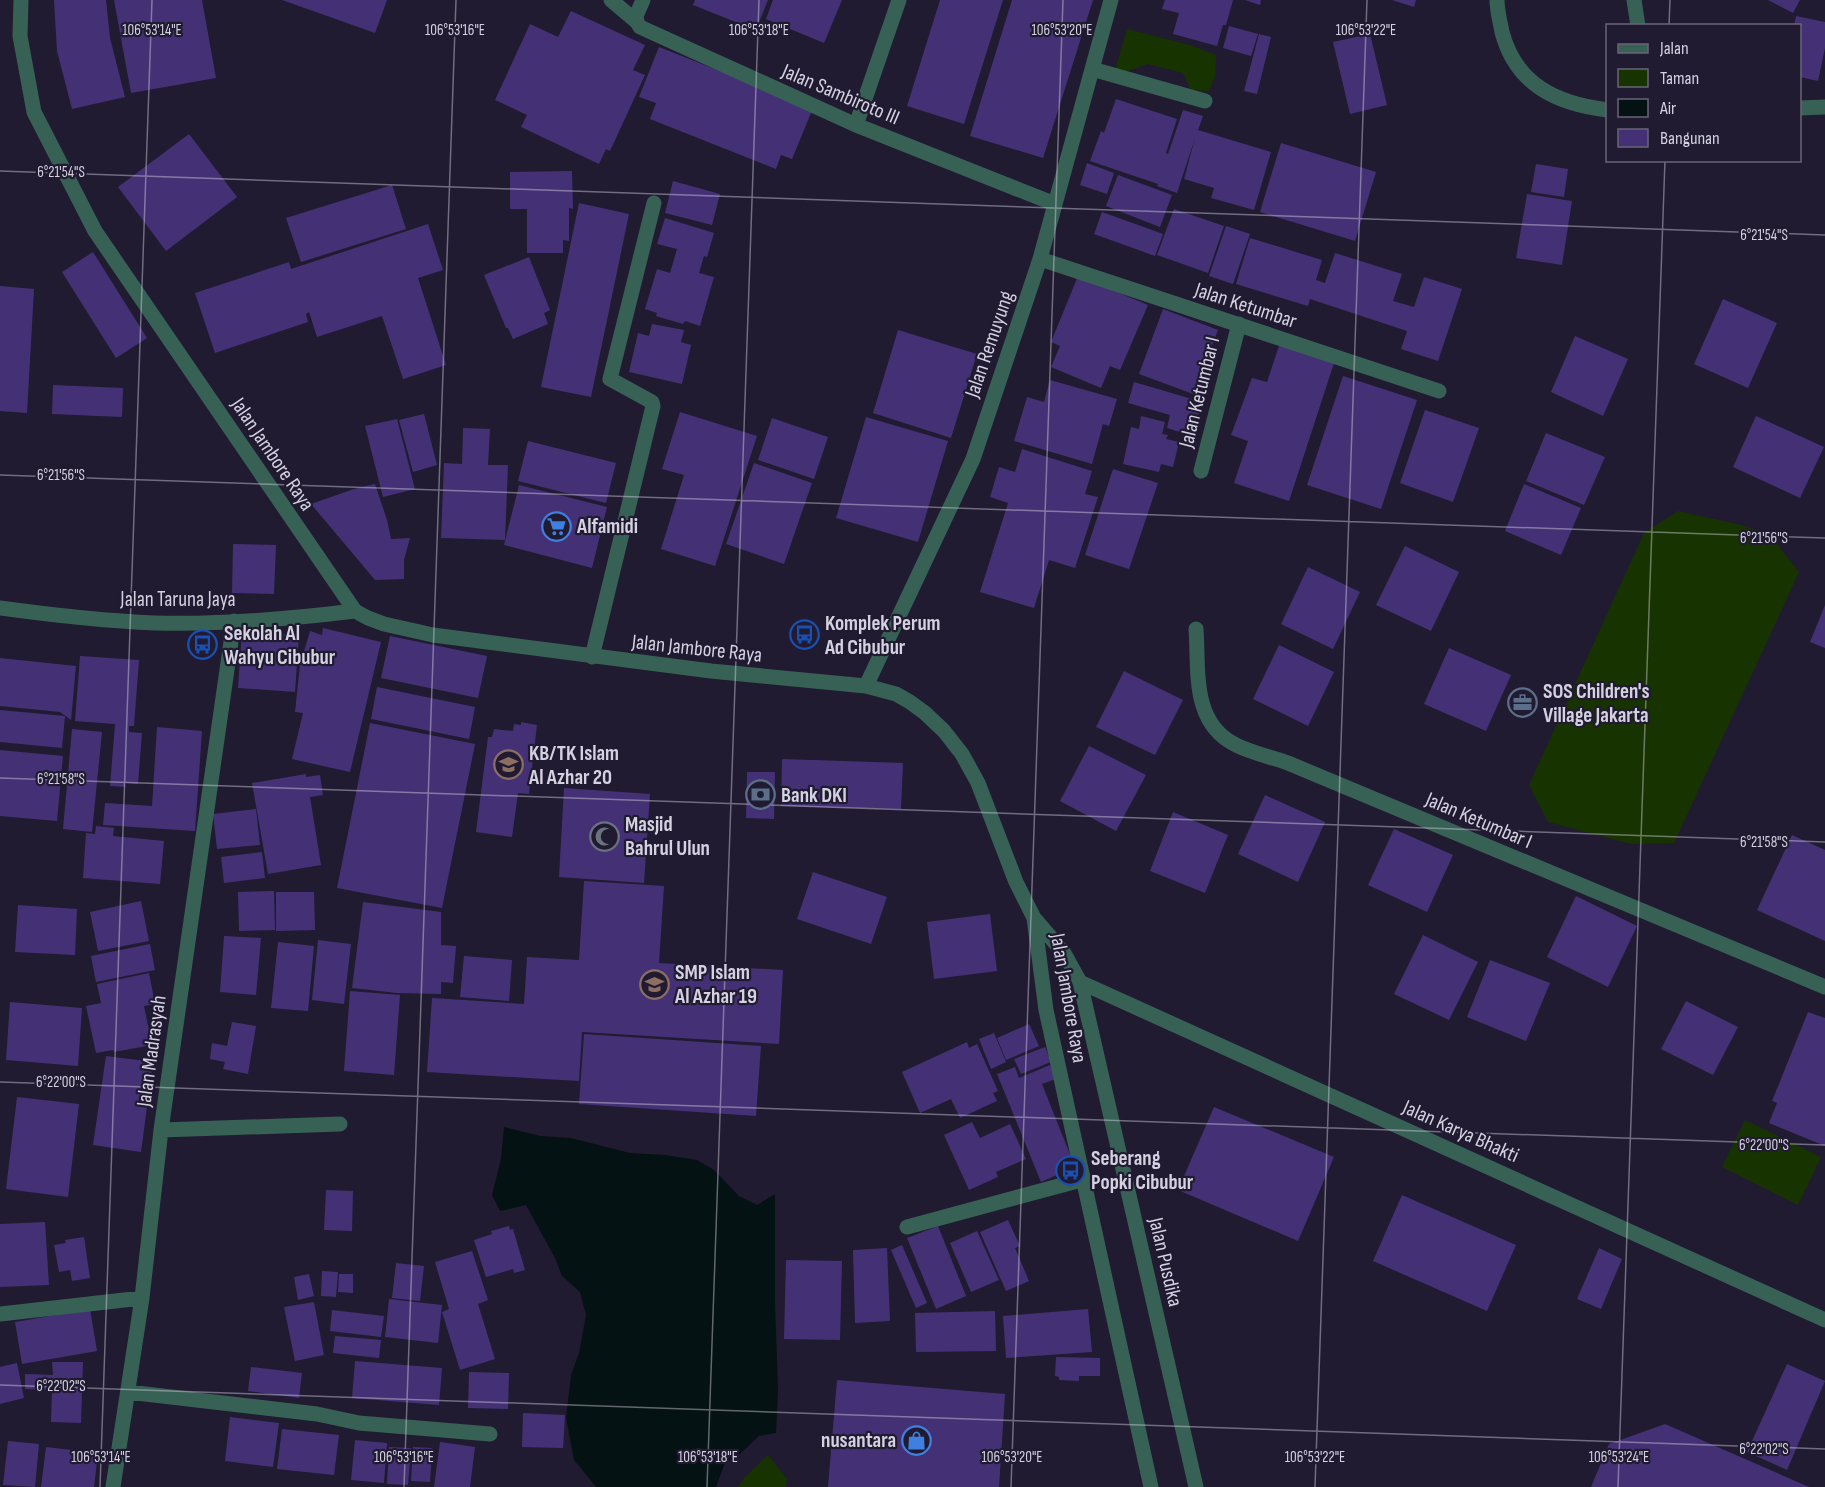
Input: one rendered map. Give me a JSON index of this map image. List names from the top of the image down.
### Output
{
  "streets": {
    "street": [
      "Jalan Sambiroto III",
      "Jalan Ketumbar",
      "Jalan Remuyung",
      "Jalan Ketumbar I",
      "Jalan Jambore Raya",
      "Jalan Taruna Jaya",
      "Jalan Madrasyah",
      "Jalan Karya Bhakti",
      "Jalan Pusdika"
    ]
  },
  "crossings": [
    ["Jalan Sambiroto III", "Jalan Remuyung"],
    ["Jalan Ketumbar", "Jalan Remuyung"],
    ["Jalan Ketumbar", "Jalan Ketumbar I"],
    ["Jalan Remuyung", "Jalan Jambore Raya"],
    ["Jalan Jambore Raya", "Jalan Taruna Jaya"],
    ["Jalan Jambore Raya", "Jalan Pusdika"],
    ["Jalan Taruna Jaya", "Jalan Madrasyah"],
    ["Jalan Karya Bhakti", "Jalan Pusdika"]
  ],
  "places": {
    "supermarket": ["Alfamidi"],
    "bus stop": ["Komplek Perum Ad Cibubur", "Sekolah Al Wahyu Cibubur", "Seberang Popki Cibubur"],
    "office": ["SOS Children's Village Jakarta"],
    "school or university": ["KB/TK Islam Al Azhar 20", "SMP Islam Al Azhar 19"],
    "bank": ["Bank DKI"],
    "mosque": ["Masjid Bahrul Ulun"],
    "shop": ["nusantara"]
  },
  "legend": [
    "Jalan",
    "Taman",
    "Air",
    "Bangunan"
  ],
  "coordinates": [
    "106°53'14\"E",
    "106°53'16\"E",
    "106°53'18\"E",
    "106°53'20\"E",
    "106°53'22\"E",
    "6°21'54\"S",
    "6°21'56\"S",
    "6°21'58\"S",
    "6°22'00\"S",
    "6°22'02\"S",
    "106°53'24\"E"
  ]
}
